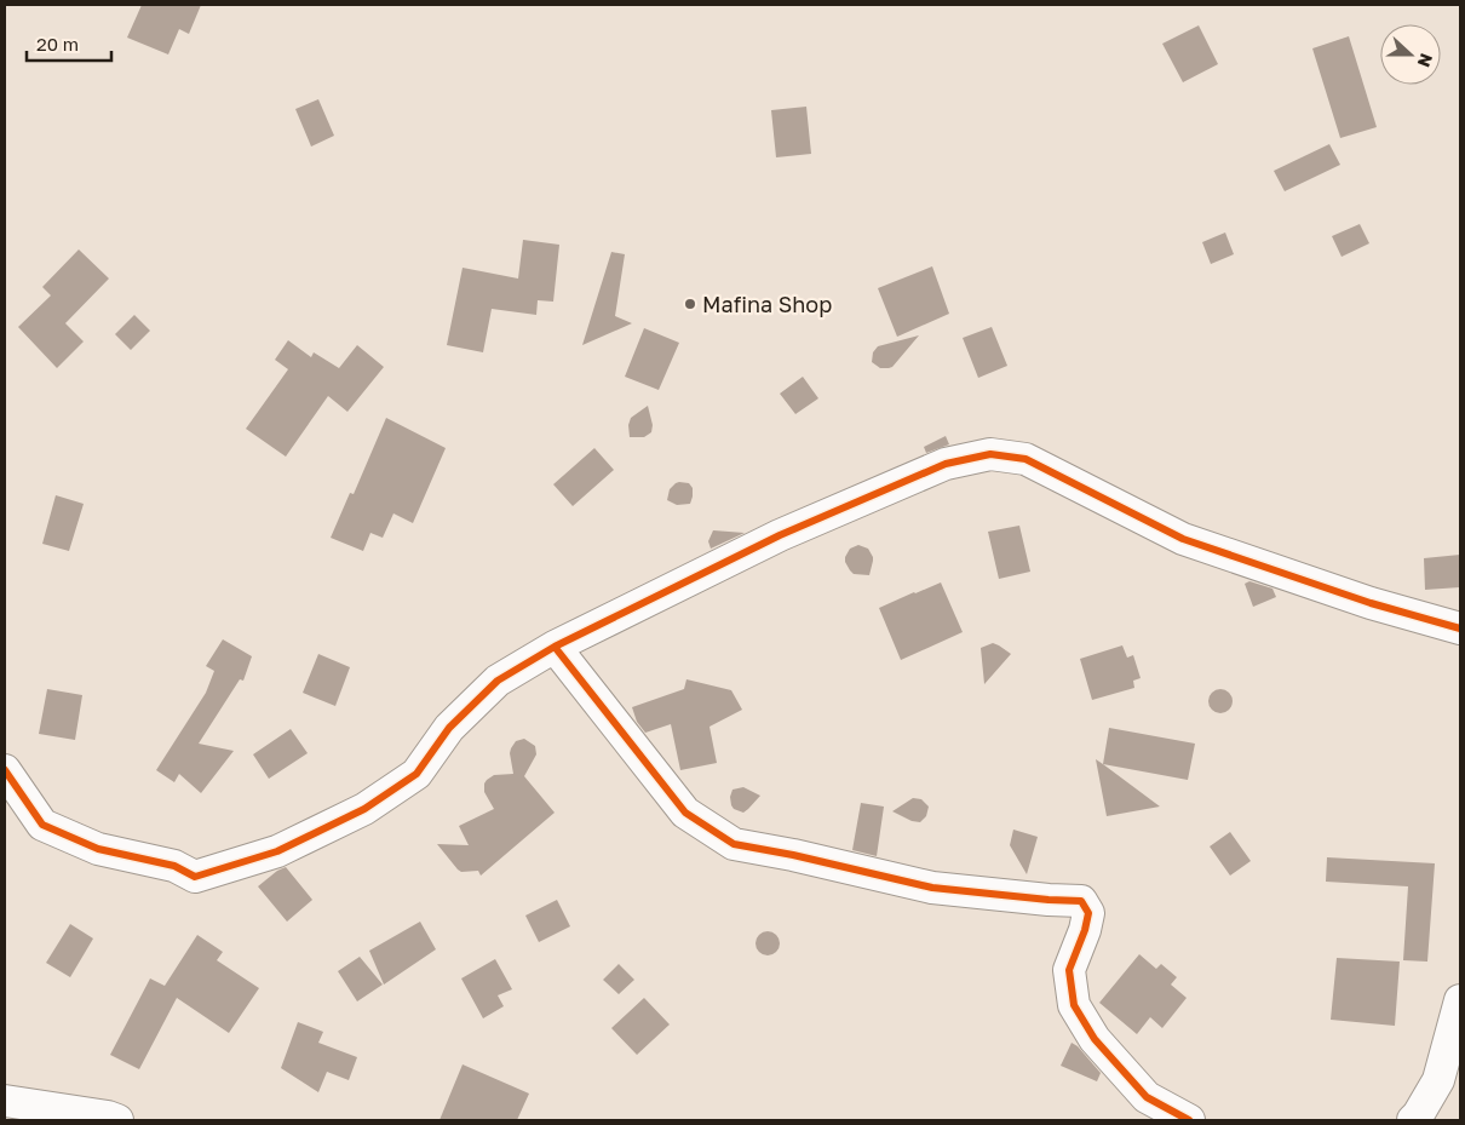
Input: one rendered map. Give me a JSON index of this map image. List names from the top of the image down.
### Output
{
  "places": ["Mafina Shop"],
  "scale_bar": "20 m",
  "north": "right"
}
